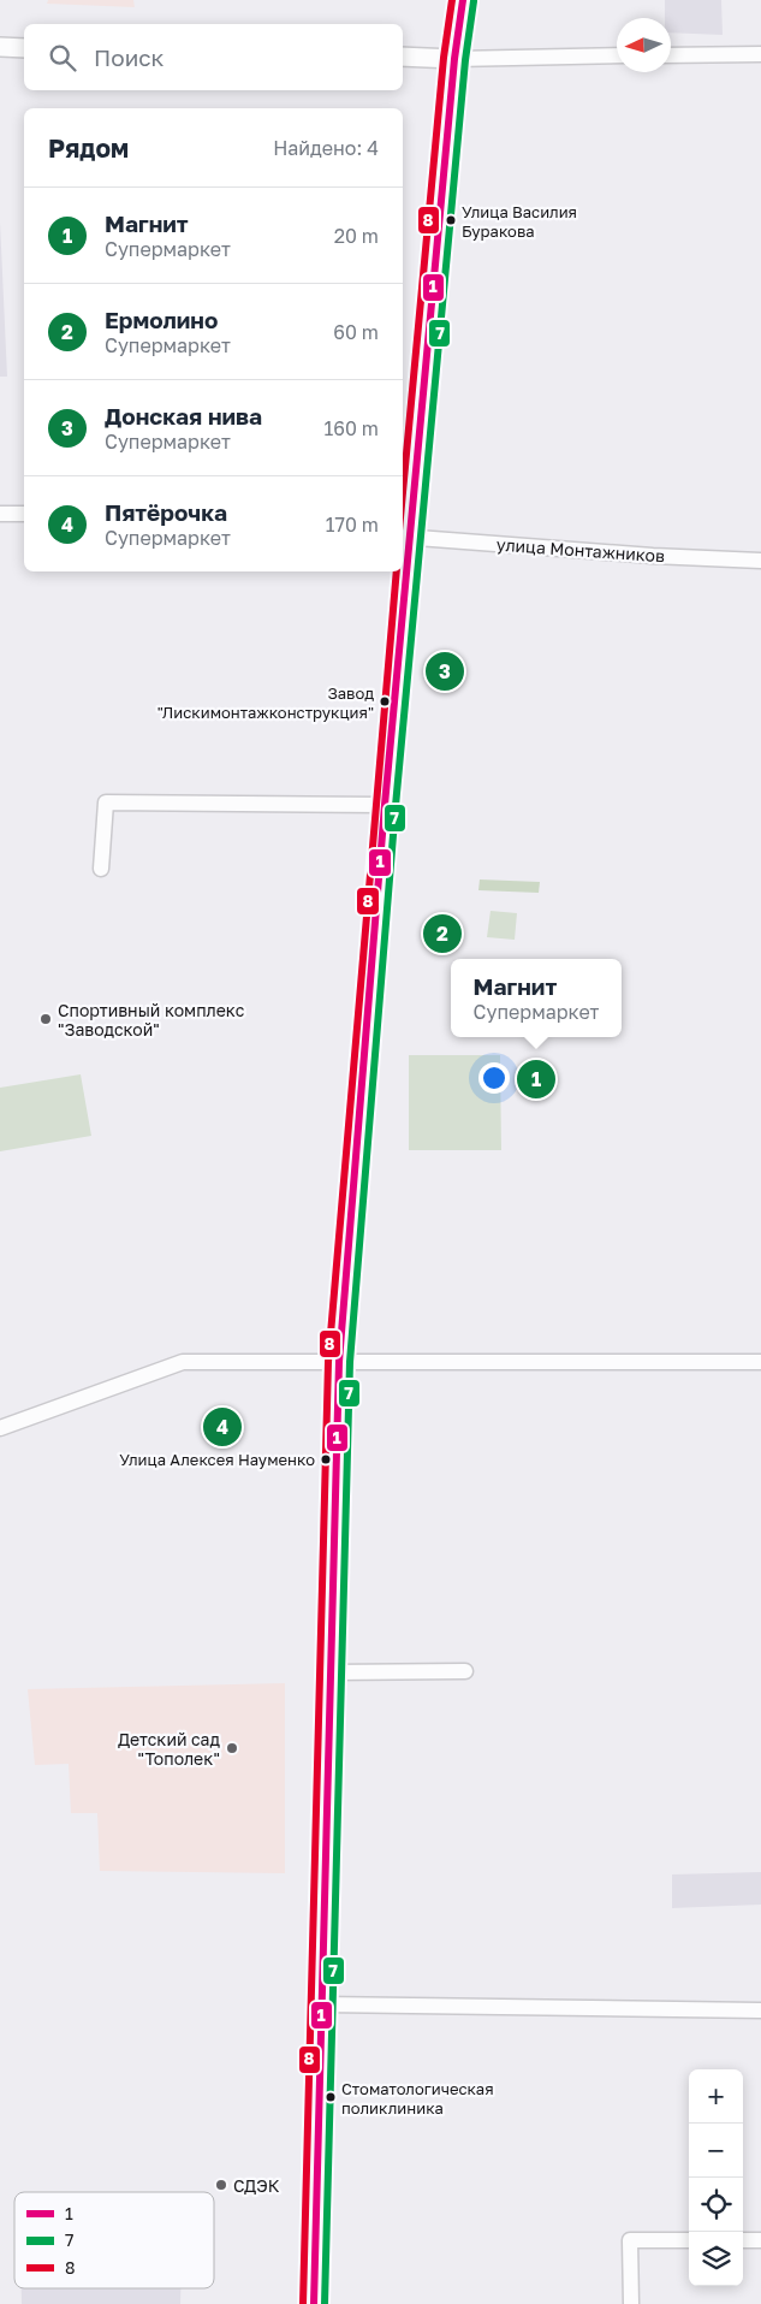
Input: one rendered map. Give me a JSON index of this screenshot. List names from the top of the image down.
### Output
{
  "streets": {
    "street": ["улица Монтажников"]
  },
  "places": [
    "Улица Василия Буракова",
    "Завод \"Лискимонтажконструкция\"",
    "Спортивный комплекс \"Заводской\"",
    "Улица Алексея Науменко",
    "Детский сад \"Тополек\"",
    "Стоматологическая поликлиника",
    "СДЭК"
  ],
  "lines": ["transit line 1", "transit line 8", "transit line 7"],
  "legend": ["1", "7", "8"],
  "north": "left",
  "page": {
    "search": "Поиск",
    "heading": ["Рядом", "Найдено: 4"],
    "list": [
      {
        "mark": "1",
        "name": "Магнит",
        "note": "Супермаркет",
        "value": "20 m"
      },
      {
        "mark": "2",
        "name": "Ермолино",
        "note": "Супермаркет",
        "value": "60 m"
      },
      {
        "mark": "3",
        "name": "Донская нива",
        "note": "Супермаркет",
        "value": "160 m"
      },
      {
        "mark": "4",
        "name": "Пятёрочка",
        "note": "Супермаркет",
        "value": "170 m"
      }
    ],
    "pins": [
      "3",
      "2",
      "1",
      "4"
    ],
    "popup": ["Магнит", "Супермаркет"],
    "map_buttons": ["+", "−"]
  }
}
